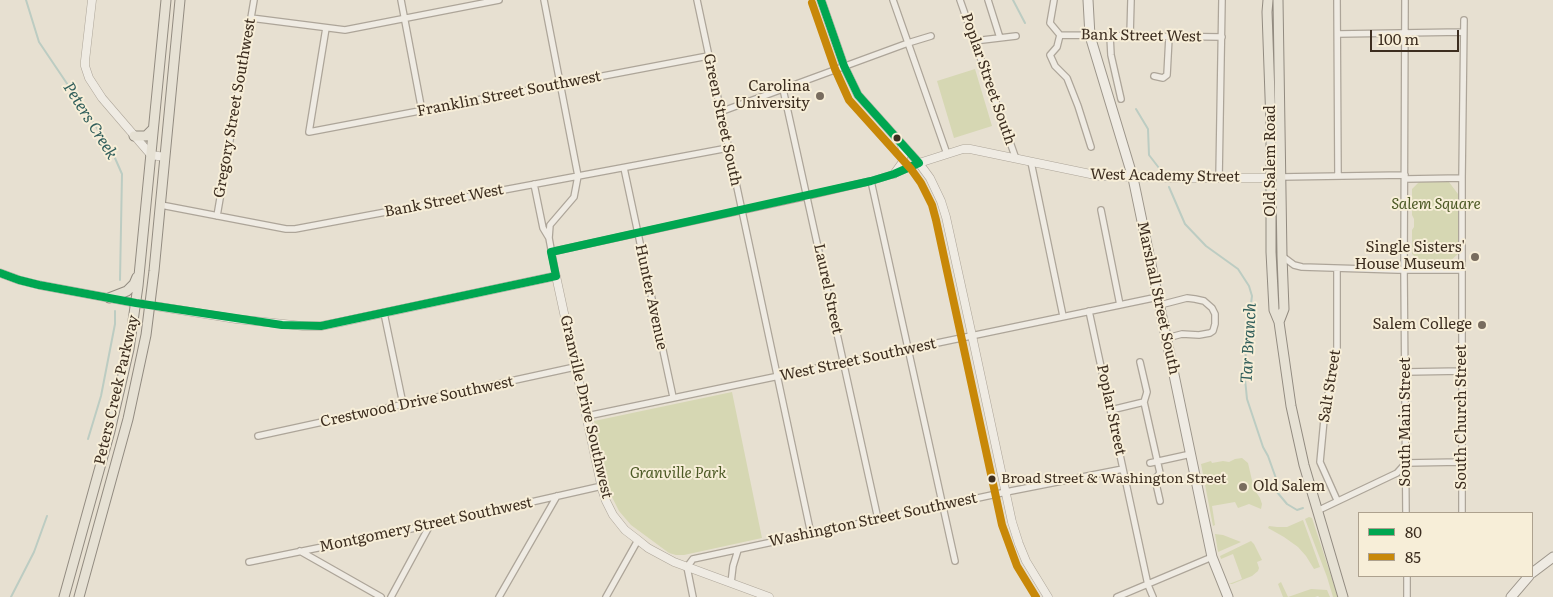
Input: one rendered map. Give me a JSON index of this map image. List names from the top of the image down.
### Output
{
  "streets": {
    "main road": ["Old Salem Road", "Marshall Street South", "Peters Creek Parkway"],
    "street": [
      "Bank Street West",
      "Poplar Street South",
      "Franklin Street Southwest",
      "Gregory Street Southwest",
      "Green Street South",
      "West Academy Street",
      "Laurel Street",
      "Hunter Avenue",
      "West Street Southwest",
      "Salt Street",
      "Crestwood Drive Southwest",
      "Granville Drive Southwest",
      "Poplar Street",
      "South Church Street",
      "South Main Street",
      "Washington Street Southwest",
      "Montgomery Street Southwest"
    ]
  },
  "crossings": [
    ["Bank Street West", "Gregory Street Southwest"],
    ["Bank Street West", "Green Street South"],
    ["Bank Street West", "Hunter Avenue"],
    ["Bank Street West", "Marshall Street South"],
    ["Bank Street West", "Peters Creek Parkway"],
    ["Bank Street West", "Granville Drive Southwest"],
    ["Poplar Street South", "West Academy Street"],
    ["Franklin Street Southwest", "Green Street South"],
    ["Franklin Street Southwest", "Granville Drive Southwest"],
    ["Green Street South", "West Academy Street"],
    ["Green Street South", "West Street Southwest"],
    ["Green Street South", "Washington Street Southwest"],
    ["Old Salem Road", "West Academy Street"],
    ["West Academy Street", "Laurel Street"],
    ["West Academy Street", "Hunter Avenue"],
    ["West Academy Street", "Marshall Street South"],
    ["West Academy Street", "Granville Drive Southwest"],
    ["West Academy Street", "South Church Street"],
    ["West Academy Street", "South Main Street"],
    ["Laurel Street", "West Street Southwest"],
    ["Laurel Street", "Washington Street Southwest"],
    ["Hunter Avenue", "West Street Southwest"],
    ["Marshall Street South", "West Street Southwest"],
    ["West Street Southwest", "Granville Drive Southwest"],
    ["West Street Southwest", "Poplar Street"],
    ["Crestwood Drive Southwest", "Granville Drive Southwest"],
    ["Granville Drive Southwest", "Washington Street Southwest"],
    ["Granville Drive Southwest", "Montgomery Street Southwest"],
    ["Poplar Street", "Washington Street Southwest"]
  ],
  "water": ["Peters Creek", "Tar Branch"],
  "parks": ["Salem Square", "Granville Park"],
  "places": [
    "Carolina University",
    "Single Sisters' House Museum",
    "Salem College",
    "Broad Street & Washington Street",
    "Old Salem"
  ],
  "lines": ["transit line 80", "transit line 85"],
  "legend": ["80", "85"],
  "scale_bar": "100 m"
}
